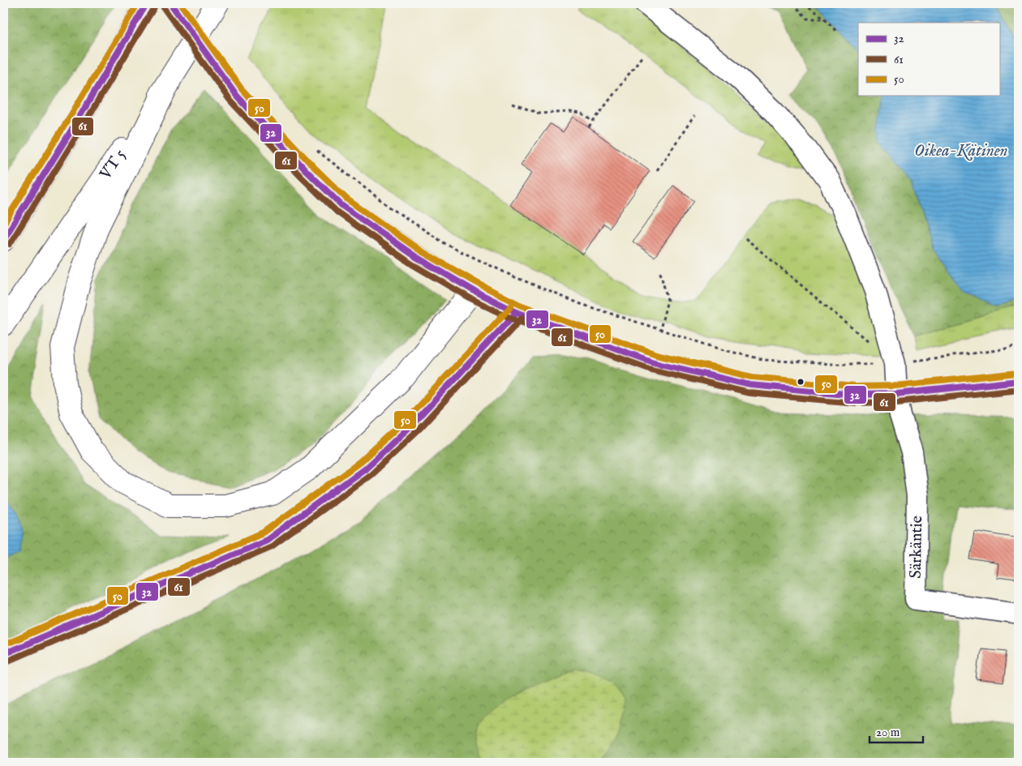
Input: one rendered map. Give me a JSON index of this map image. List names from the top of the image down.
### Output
{
  "streets": {
    "main road": ["VT 5"],
    "street": ["Särkäntie"]
  },
  "water": ["Oikea-Kätinen"],
  "lines": ["transit line 32", "transit line 50", "transit line 61"],
  "legend": ["32", "61", "50"],
  "scale_bar": "20 m"
}
